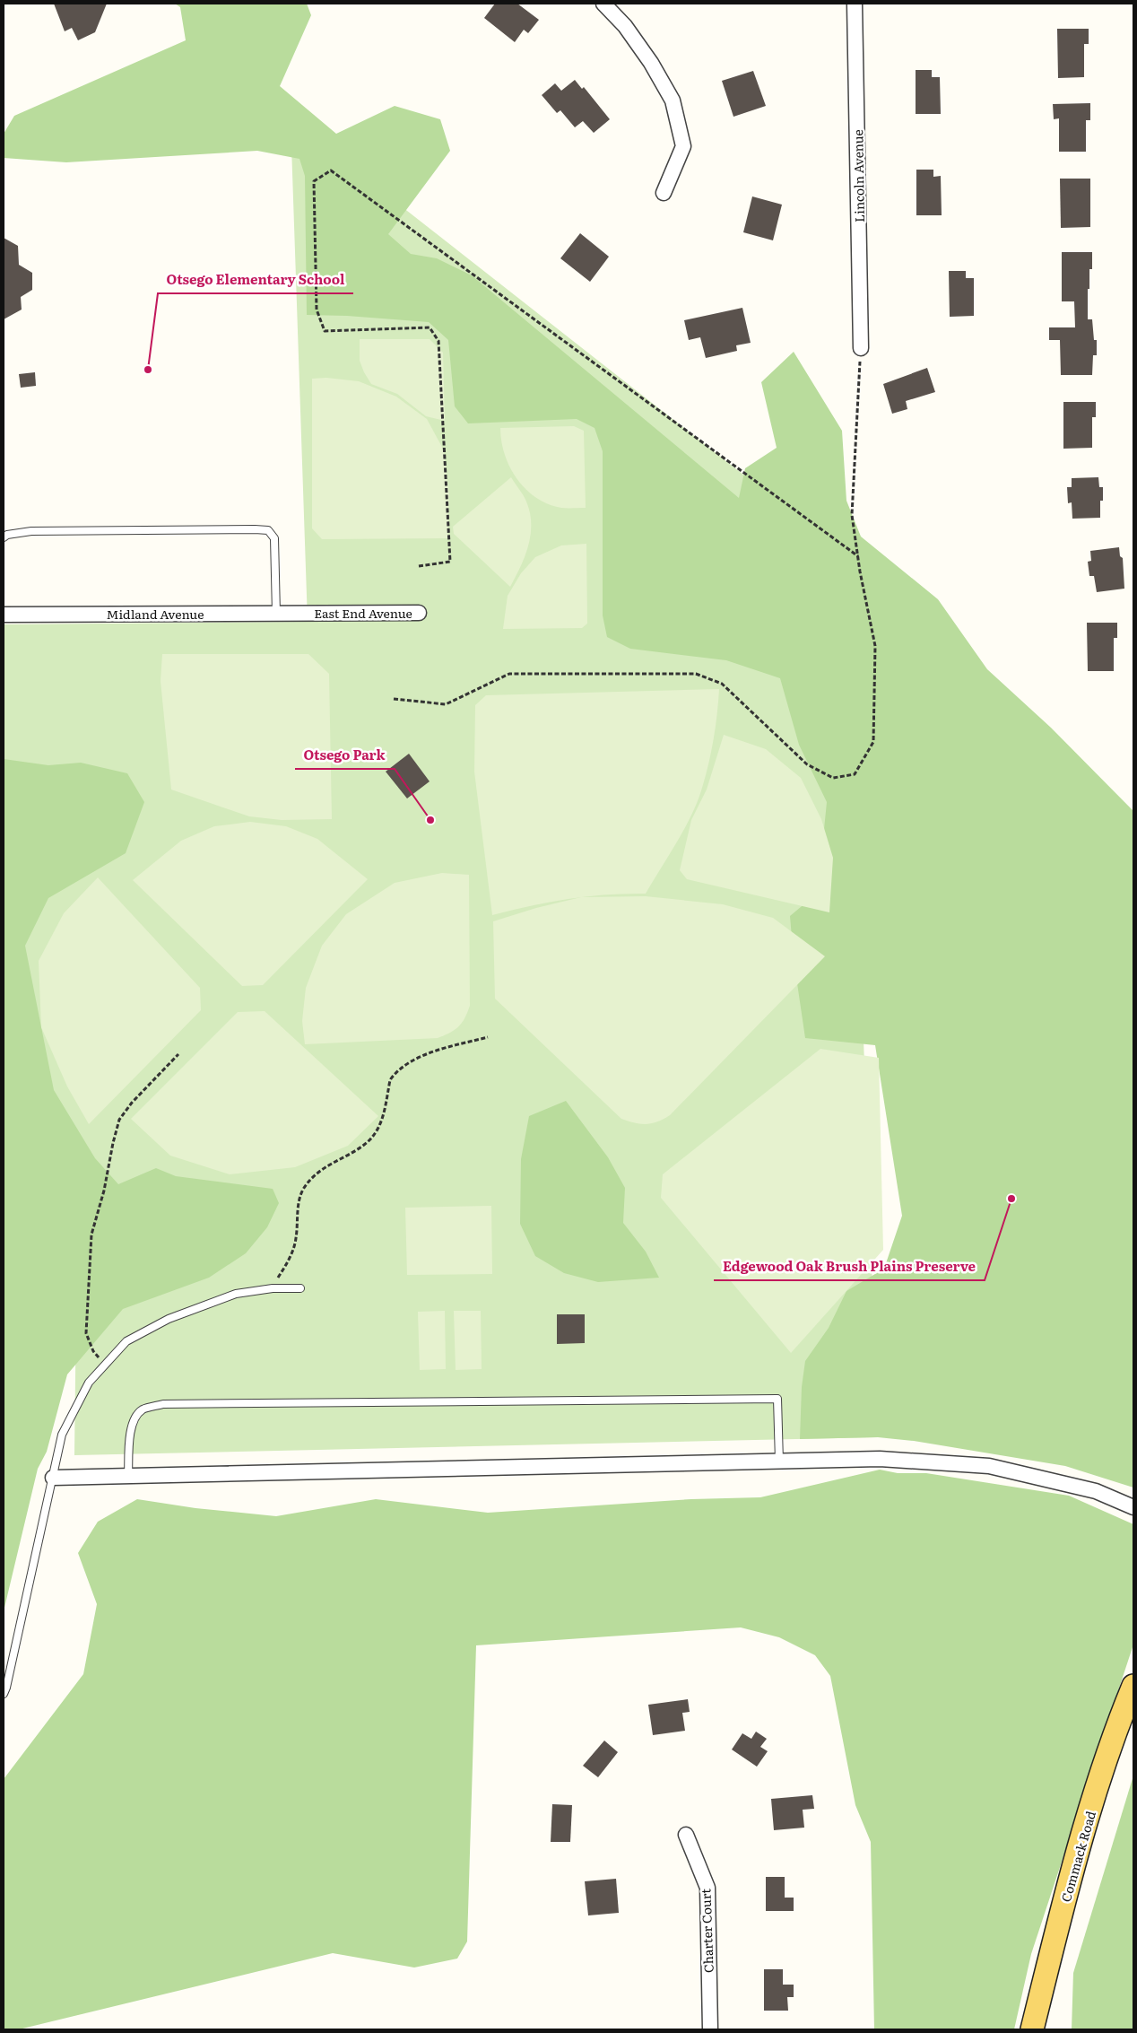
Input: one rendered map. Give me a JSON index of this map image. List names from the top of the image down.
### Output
{
  "streets": {
    "main road": ["Commack Road"],
    "street": [
      "Lincoln Avenue",
      "East End Avenue",
      "Midland Avenue",
      "Charter Court"
    ]
  },
  "crossings": [
    ["East End Avenue", "Midland Avenue"]
  ],
  "places": ["Otsego Elementary School", "Otsego Park", "Edgewood Oak Brush Plains Preserve"]
}
